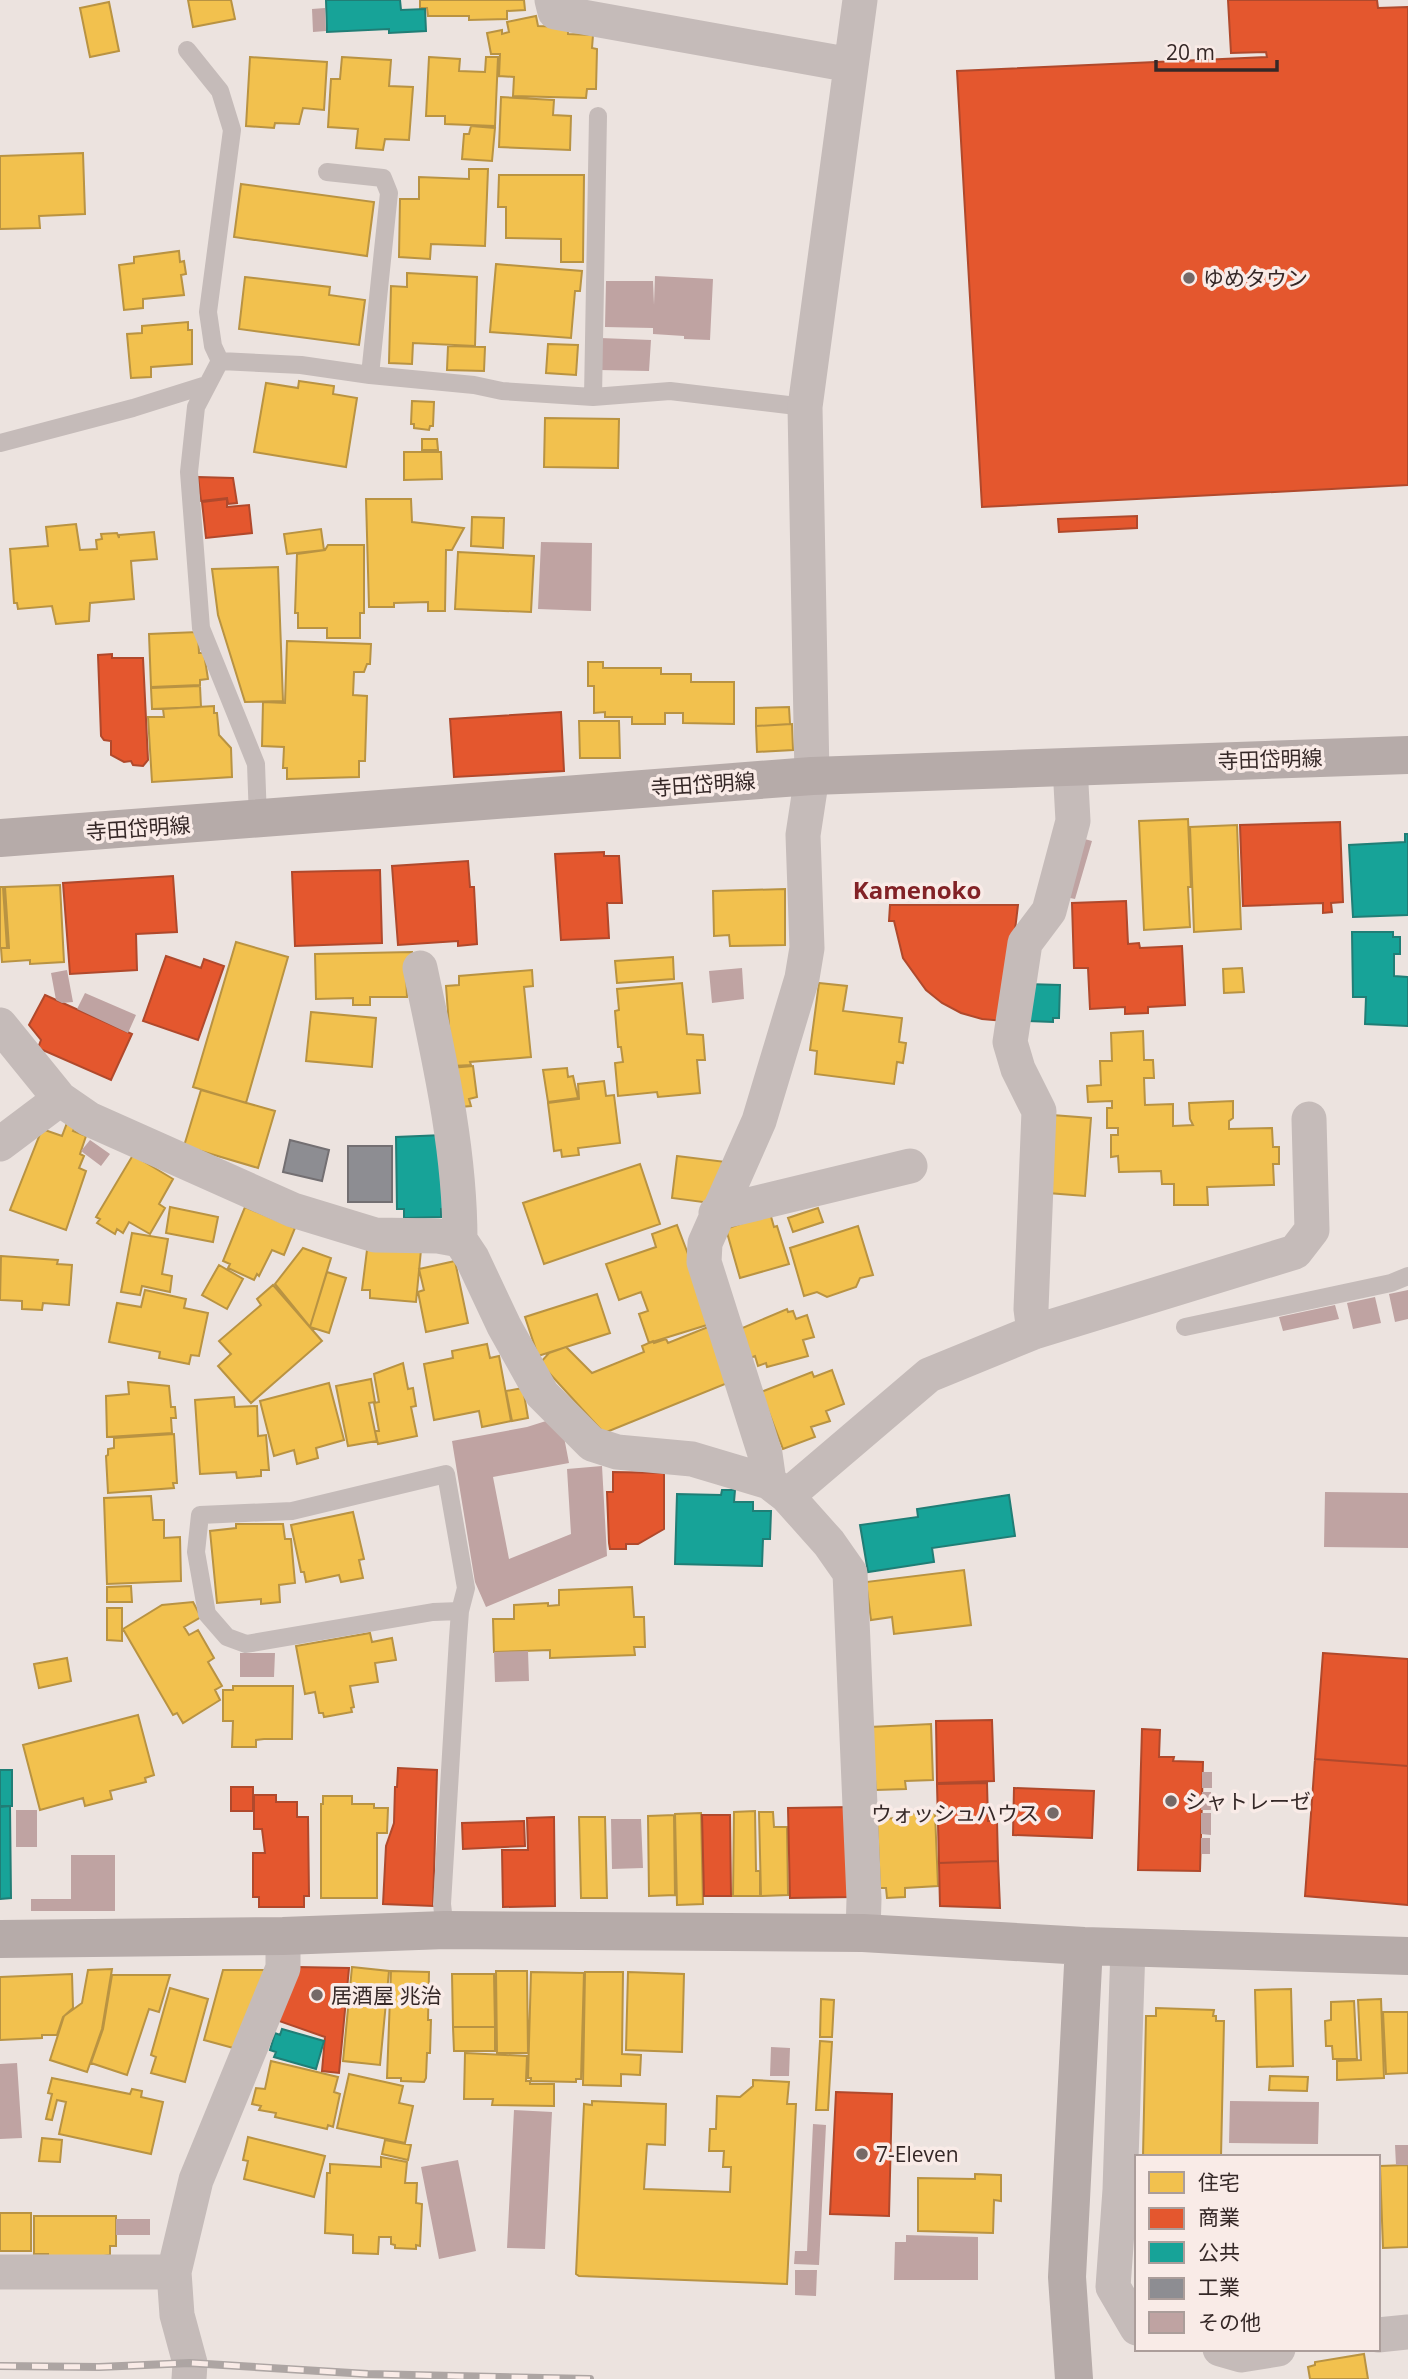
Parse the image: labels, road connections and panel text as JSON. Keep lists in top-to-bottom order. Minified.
{"streets":{"street":["寺田岱明線"]},"districts":["Kamenoko"],"places":["ゆめタウン","シャトレーゼ","ウォッシュハウス","居酒屋 兆治","7-Eleven"],"legend":["住宅","商業","公共","工業","その他"],"scale_bar":"20 m"}
